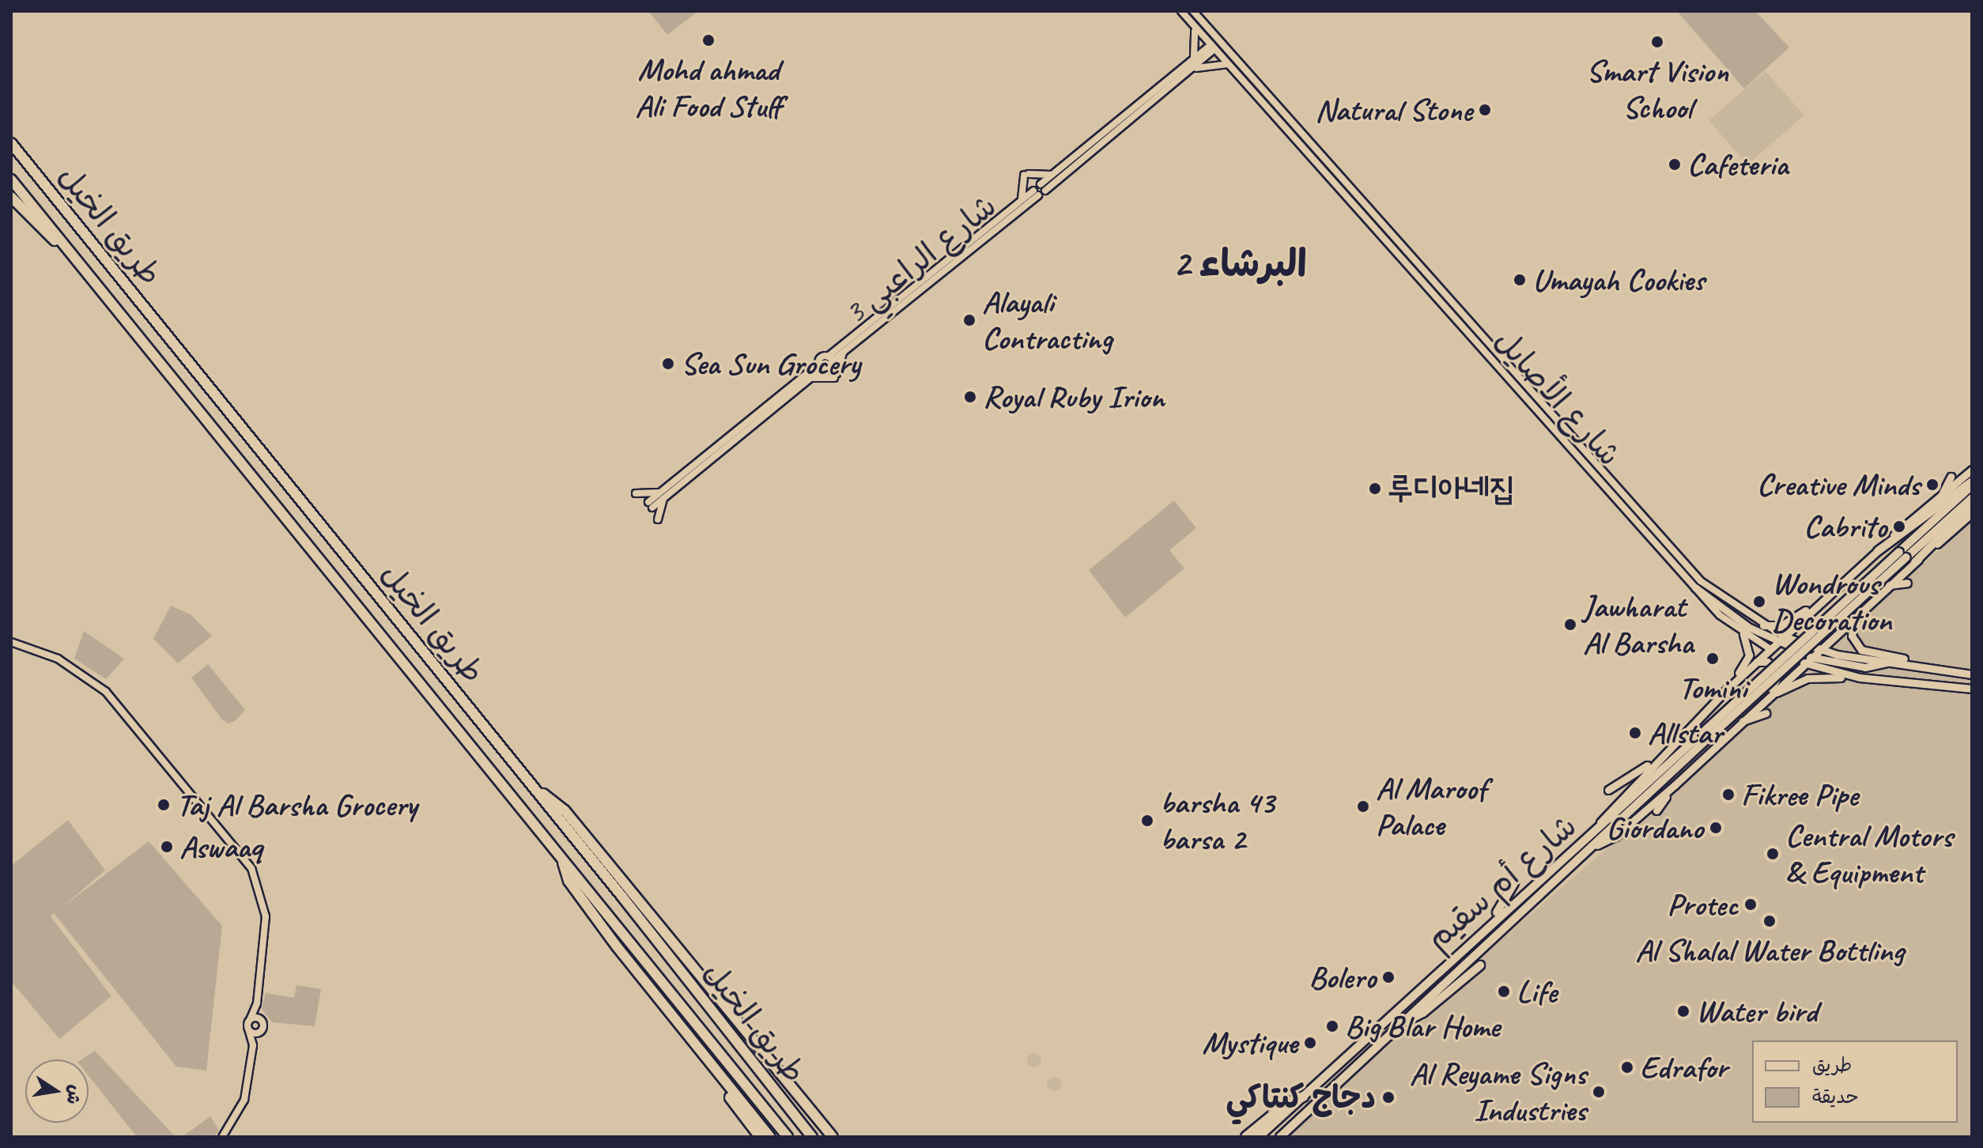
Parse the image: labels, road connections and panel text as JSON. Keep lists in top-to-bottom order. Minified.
{"streets":{"highway":["طريق الخيل"],"main road":["شارع الأصايل","شارع أم سقيم"],"street":["شارع الراعبي 3"]},"districts":["البرشاء 2"],"places":["Mohd ahmad Ali Food Stuff","Smart Vision School","Natural Stone","Cafeteria","Umayah Cookies","Alayali Contracting","Sea Sun Grocery","Royal Ruby Irion","Creative Minds","루디아네집","Cabrito","Wondrous Decoration","Jawharat Al Barsha","Tomini","Allstar","Fikree Pipe","Taj Al Barsha Grocery","Al Maroof Palace","barsha 43 barsa 2","Giordano","Aswaaq","Central Motors & Equipment","Protec","Al Shalal Water Bottling","Bolero","Life","Water bird","Big Blar Home","Mystique","Edrafor","Al Reyame Signs Industries","دجاج كنتاكي"],"legend":["طريق","حديقة"],"north":"right"}
